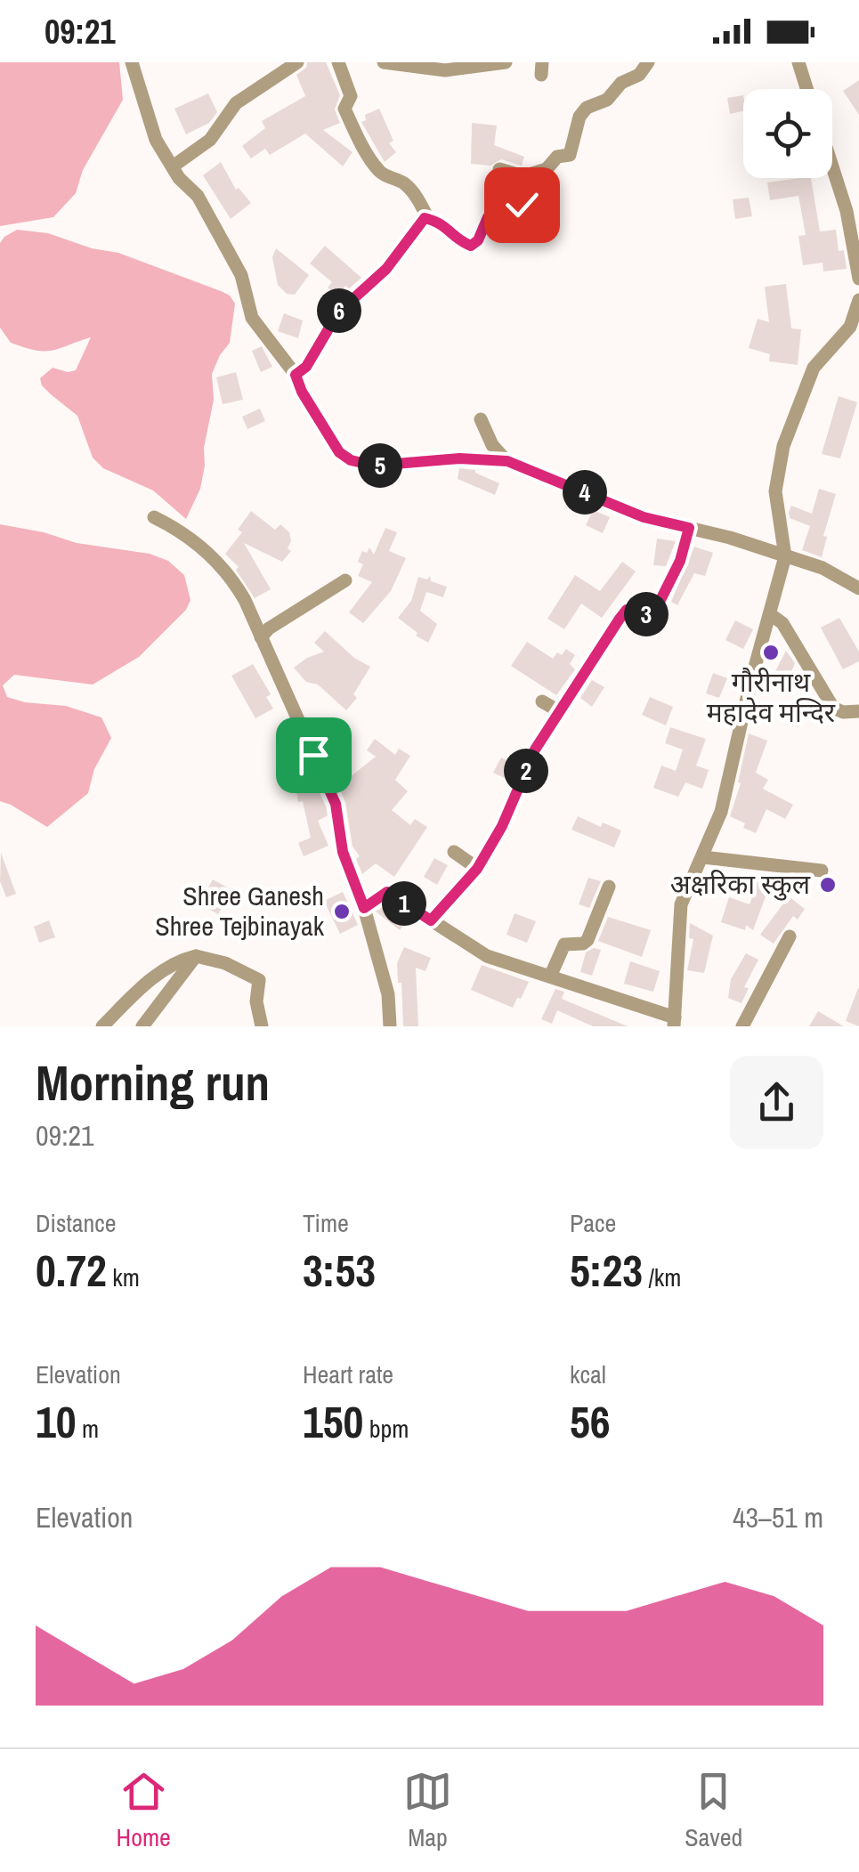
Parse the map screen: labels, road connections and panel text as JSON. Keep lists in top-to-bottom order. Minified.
{"places":["गौरीनाथ महादेव मन्दिर","अक्षरिका स्कुल","Shree Ganesh Shree Tejbinayak"],"page":{"status":"09:21","pins":["6","5","4","3","2","1"],"heading":["Morning run","09:21"],"stats":[["Distance","0.72 km"],["Time","3:53"],["Pace","5:23 /km"],["Elevation","10 m"],["Heart rate","150 bpm"],["kcal","56"]],"chart":["Elevation","43–51 m"],"tabs":["Home","Map","Saved"]}}
